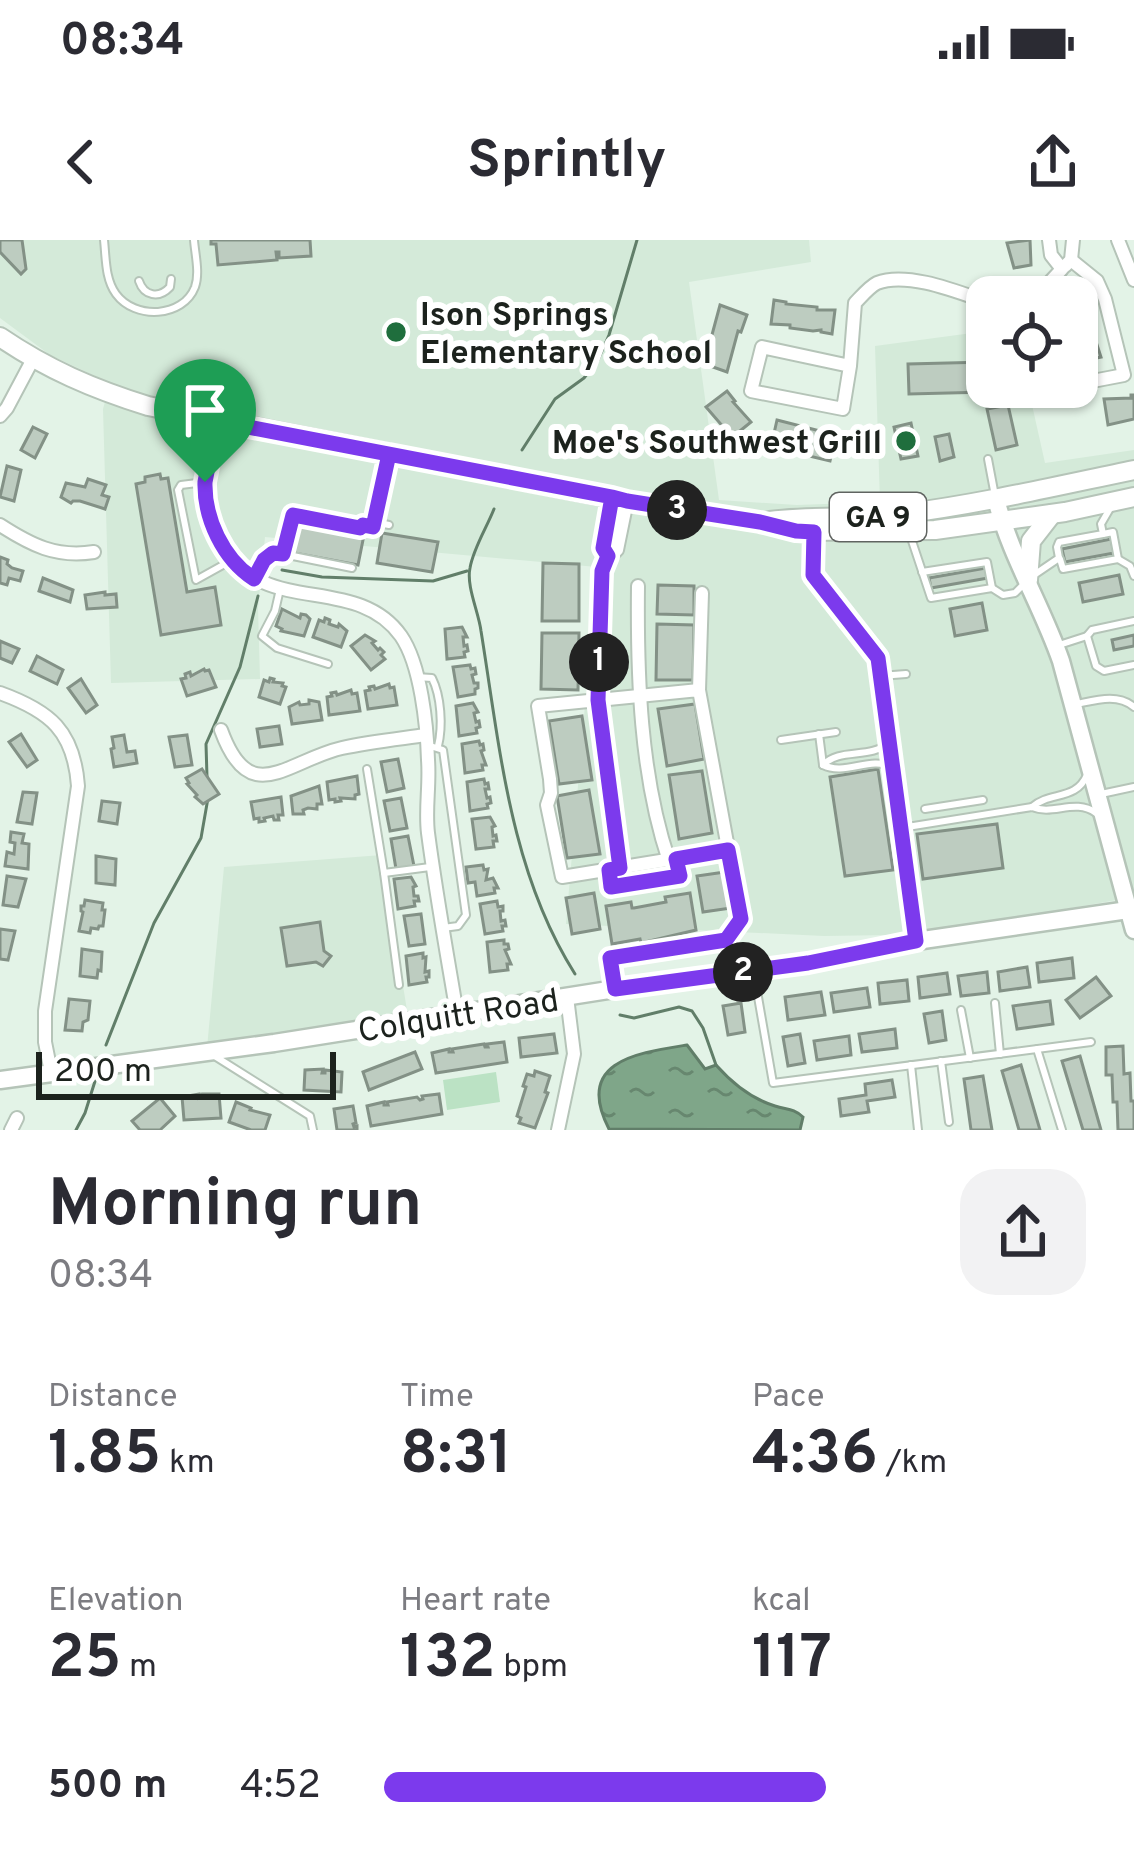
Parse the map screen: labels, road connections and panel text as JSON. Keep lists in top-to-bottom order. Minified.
{"streets":{"main road":["GA 9"],"street":["Colquitt Road"]},"places":["Ison Springs Elementary School","Moe's Southwest Grill"],"scale_bar":"200 m","page":{"status":"08:34","header":"Sprintly","pins":["3","1","2"],"scale":"200 m","heading":["Morning run","08:34"],"stats":[["Distance","1.85 km"],["Time","8:31"],["Pace","4:36 /km"],["Elevation","25 m"],["Heart rate","132 bpm"],["kcal","117"]],"list":[{"name":"500 m","note":"4:52"}]}}
